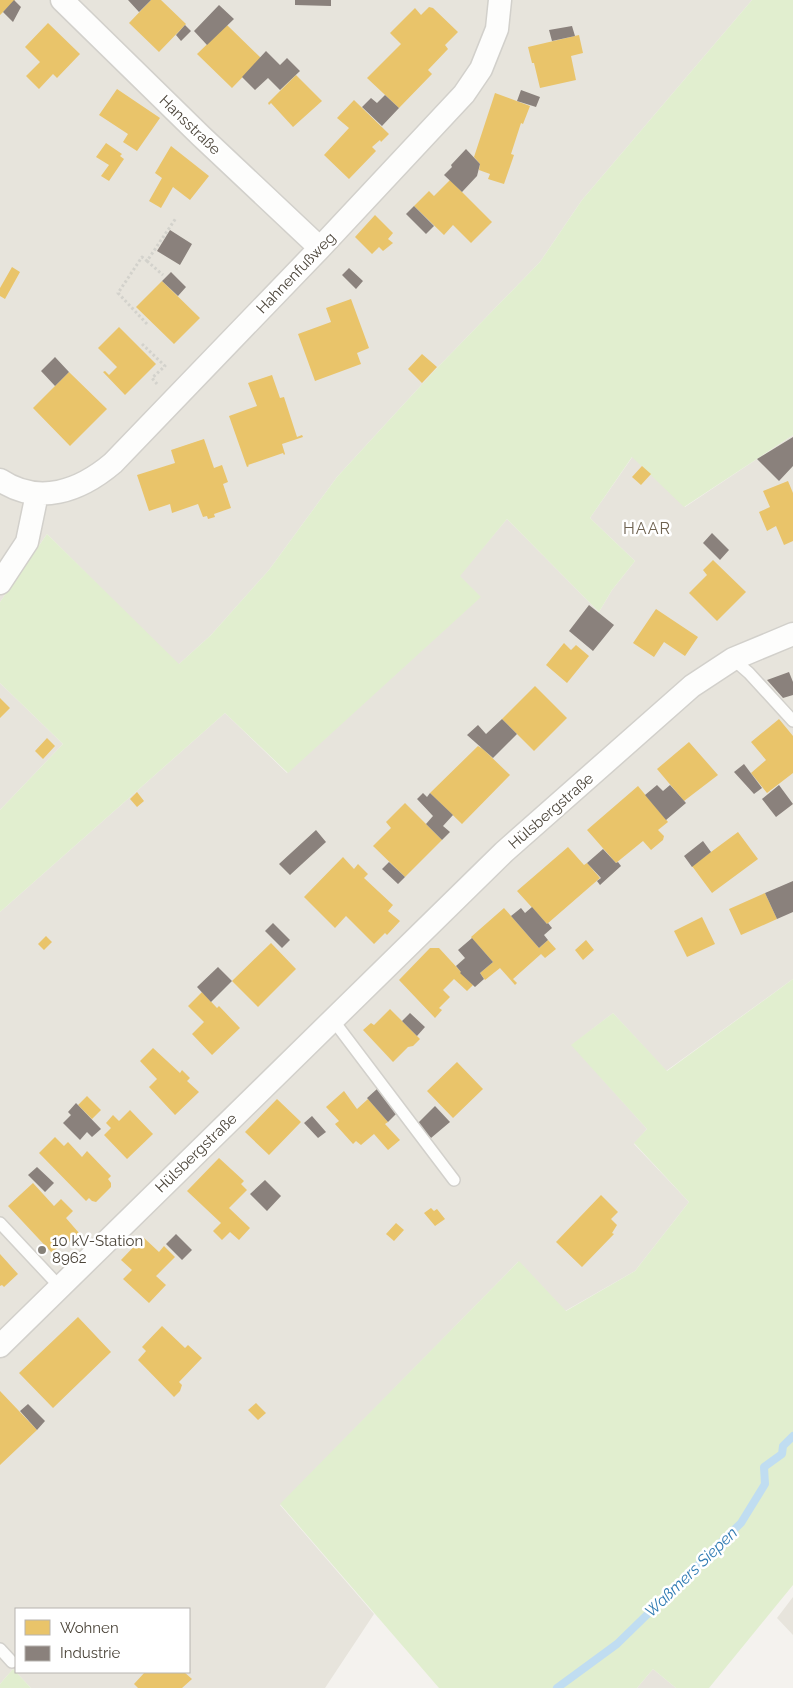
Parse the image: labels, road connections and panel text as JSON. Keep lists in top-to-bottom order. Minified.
{"streets":{"street":["Hansstraße","Hahnenfußweg","Hülsbergstraße"]},"crossings":[["Hansstraße","Hahnenfußweg"]],"districts":["HAAR"],"water":["Waßmers Siepen"],"places":["10 kV-Station 8962"],"legend":["Wohnen","Industrie"]}
